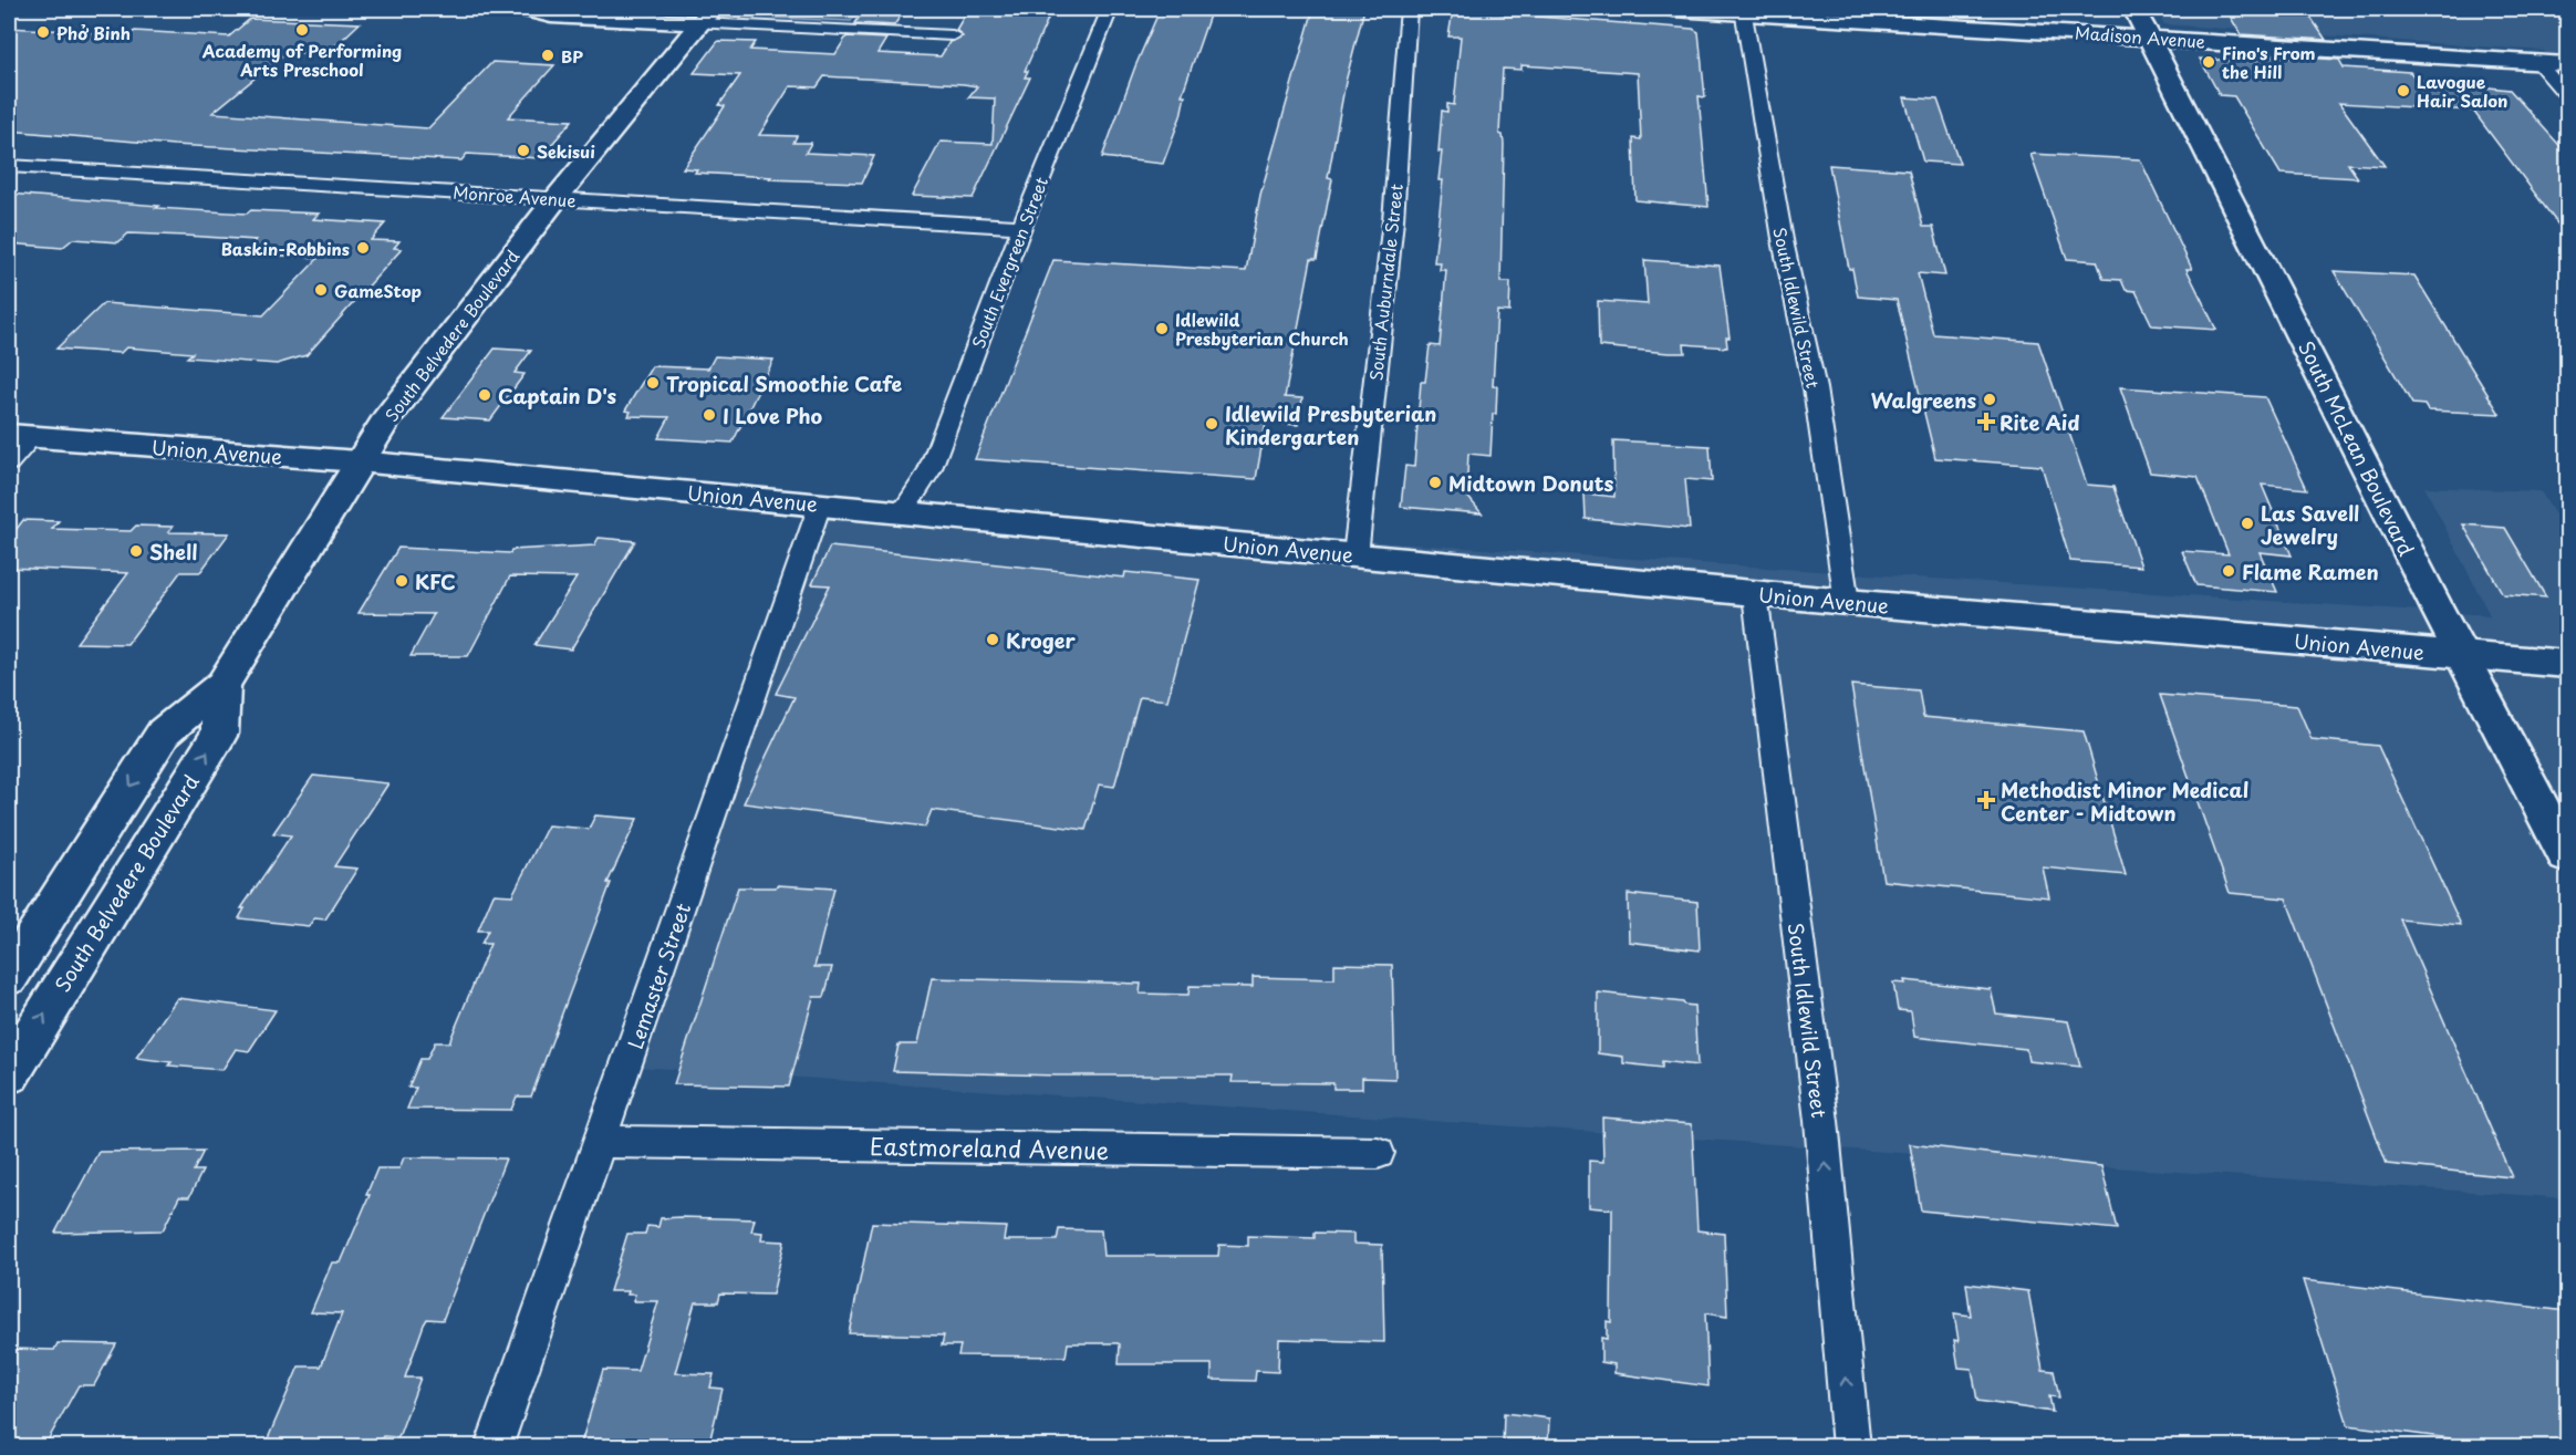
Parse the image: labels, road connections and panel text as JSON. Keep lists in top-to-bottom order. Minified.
{"streets":{"main road":["Madison Avenue","South Belvedere Boulevard","South McLean Boulevard","Union Avenue"],"street":["Monroe Avenue","South Evergreen Street","South Auburndale Street","South Idlewild Street","Lemaster Street","Eastmoreland Avenue"]},"crossings":[["Madison Avenue","South Idlewild Street"],["Madison Avenue","South McLean Boulevard"],["Monroe Avenue","South Evergreen Street"],["Monroe Avenue","South Belvedere Boulevard"],["South Evergreen Street","Union Avenue"],["South Auburndale Street","Union Avenue"],["South Idlewild Street","Union Avenue"],["South Belvedere Boulevard","Union Avenue"],["South McLean Boulevard","Union Avenue"],["Union Avenue","Lemaster Street"],["Lemaster Street","Eastmoreland Avenue"]],"one_way":["South Idlewild Street"],"places":{"other":["Academy of Performing Arts Preschool","Phở Binh","BP","Fino's From the Hill","Lavogue Hair Salon","Sekisui","Baskin-Robbins","GameStop","Idlewild Presbyterian Church","Tropical Smoothie Cafe","Captain D's","Walgreens","I Love Pho","Idlewild Presbyterian Kindergarten","Midtown Donuts","Las Savell Jewelry","Shell","Flame Ramen","KFC","Kroger"],"health":["Rite Aid","Methodist Minor Medical Center - Midtown"]}}
